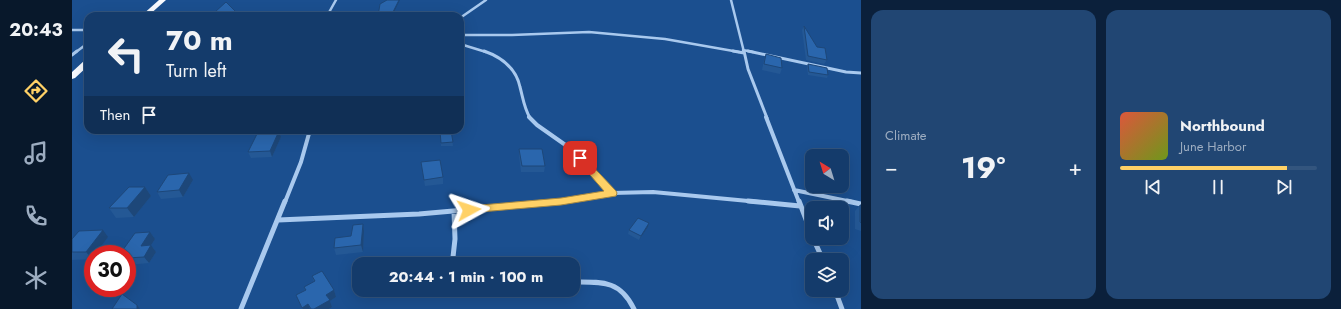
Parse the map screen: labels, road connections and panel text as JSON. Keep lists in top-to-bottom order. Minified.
{"north":"top left","page":{"tabs":"20:43","tile":"Climate","turn":["70 m","Turn left"],"then":"Then","song":["Northbound","June Harbor"],"heat":["−","19°","+"],"limit":"30","trip":"20:44 · 1 min · 100 m"}}
